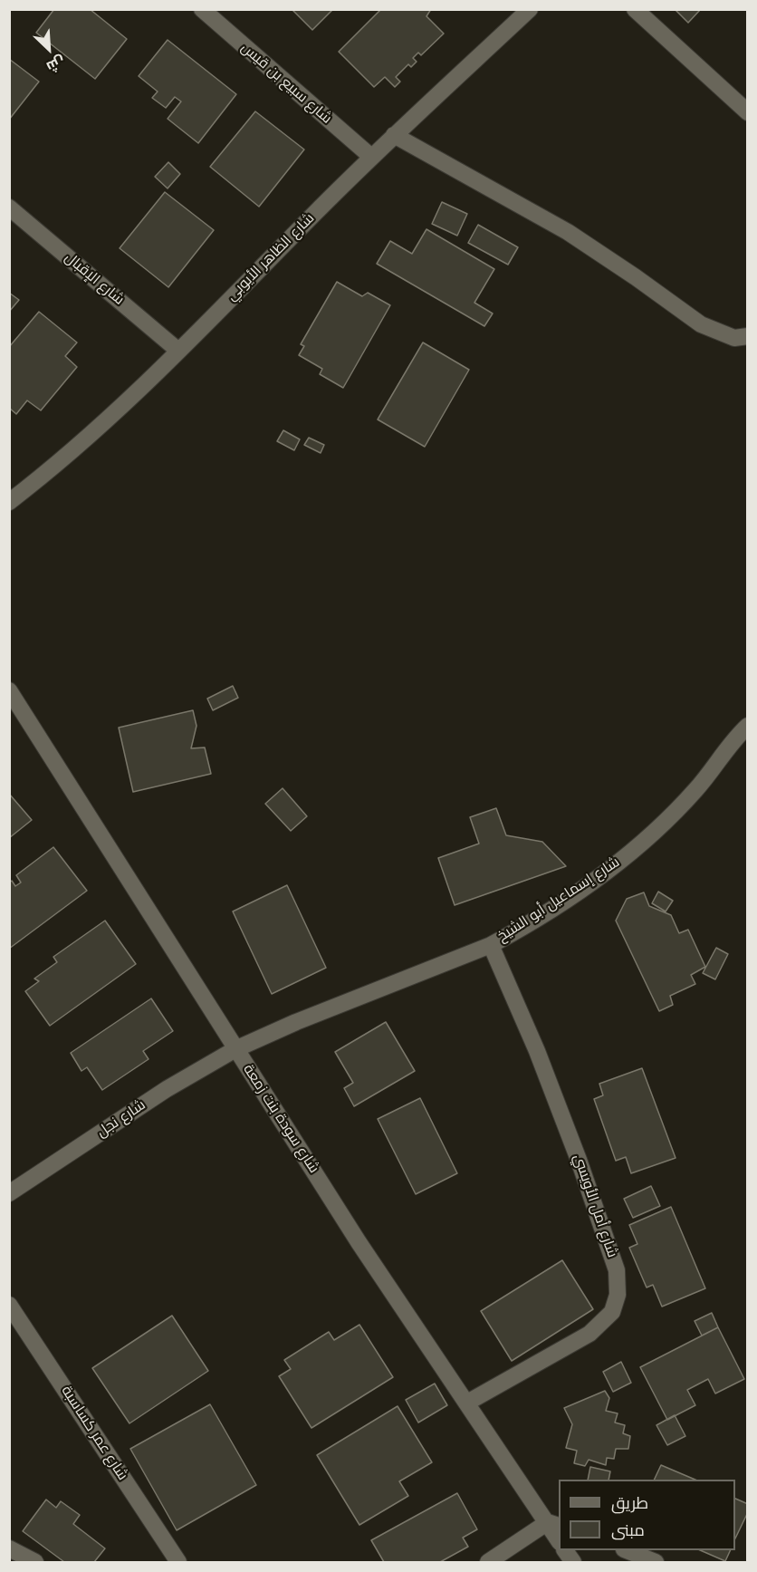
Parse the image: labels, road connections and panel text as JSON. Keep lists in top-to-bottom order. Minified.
{"streets":{"street":["شارع سبيع بن قيس","شارع الظاهر الأيوبي","شارع الإقبال","شارع إسماعيل أبو الشيخ","شارع نجل","شارع سودة بنت زمعة","شارع أمل الأويسي","شارع عمر كساسبة"]},"crossings":[["شارع سبيع بن قيس","شارع الظاهر الأيوبي"],["شارع الظاهر الأيوبي","شارع الإقبال"],["شارع إسماعيل أبو الشيخ","شارع نجل"],["شارع إسماعيل أبو الشيخ","شارع سودة بنت زمعة"],["شارع إسماعيل أبو الشيخ","شارع أمل الأويسي"],["شارع نجل","شارع سودة بنت زمعة"],["شارع سودة بنت زمعة","شارع أمل الأويسي"]],"legend":["طريق","مبنى"],"north":"bottom right"}
